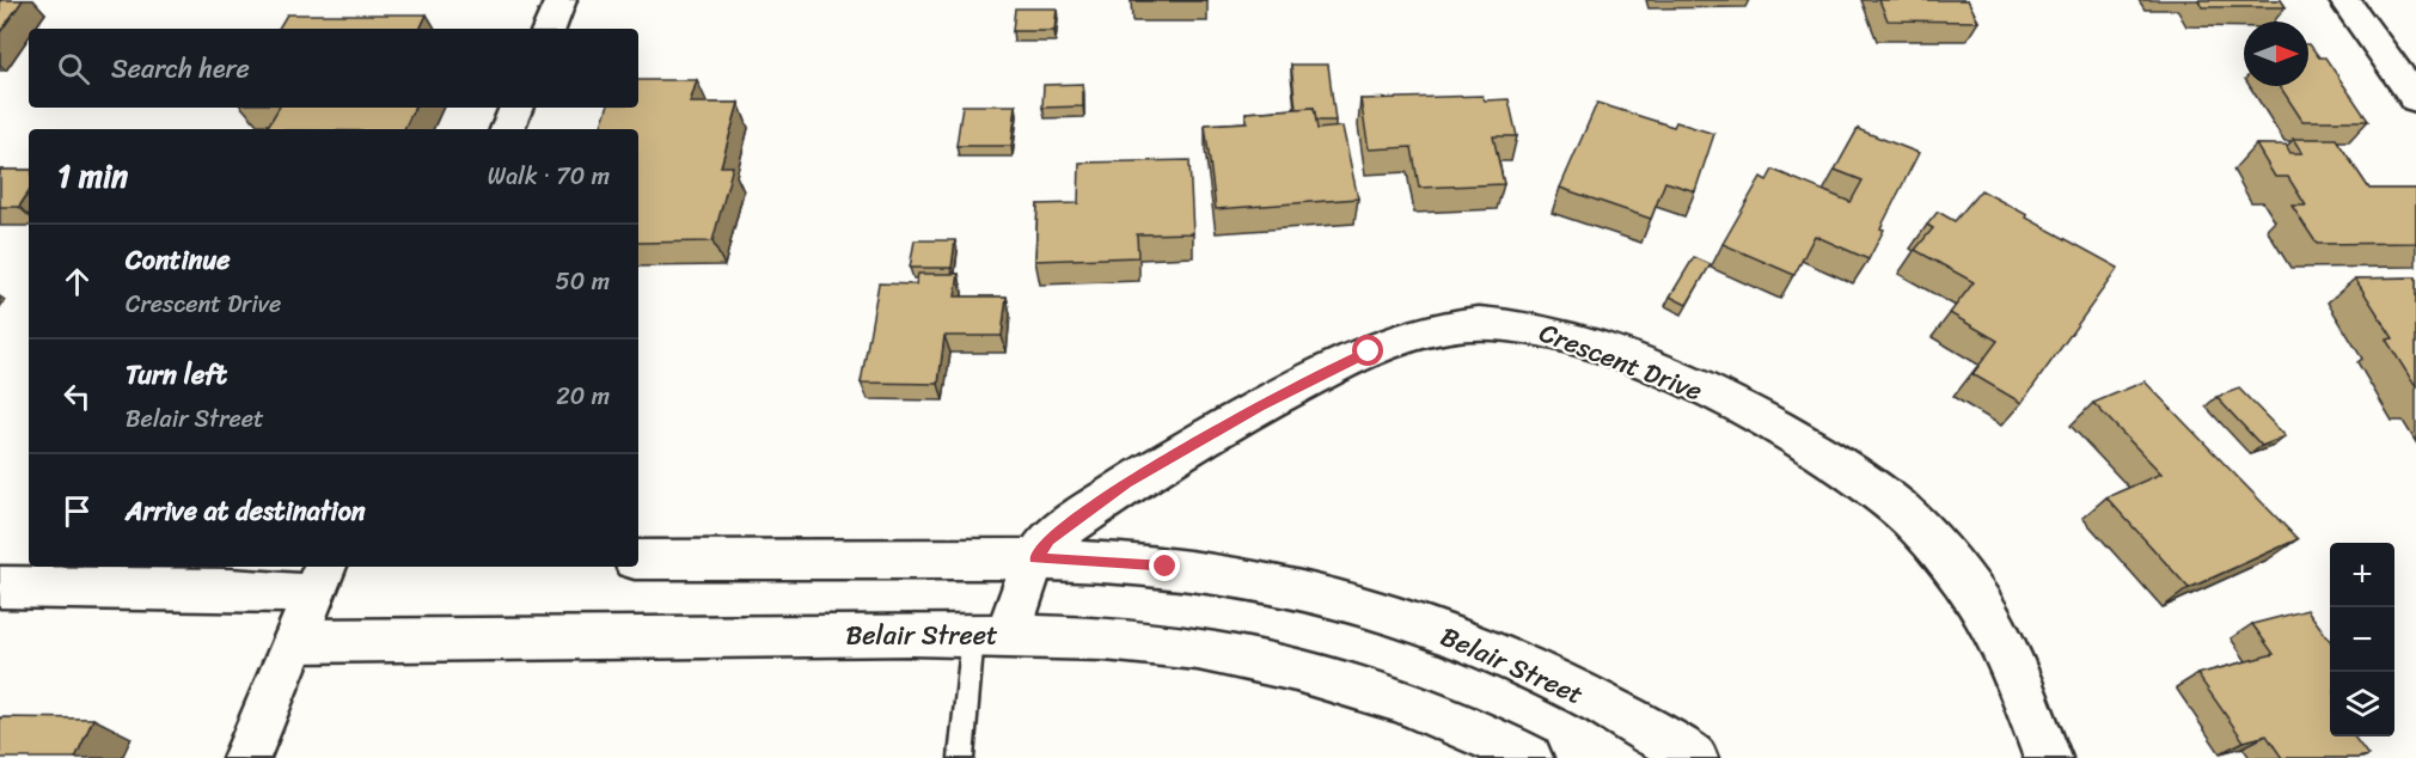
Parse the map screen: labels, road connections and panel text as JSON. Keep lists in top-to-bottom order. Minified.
{"streets":{"street":["Crescent Drive","Belair Street"]},"crossings":[["Crescent Drive","Belair Street"]],"north":"right","page":{"search":"Search here","heading":["1 min","Walk · 70 m"],"list":[["Continue","Crescent Drive","50 m"],["Turn left","Belair Street","20 m"],"Arrive at destination"],"map_buttons":["+","−"]}}
